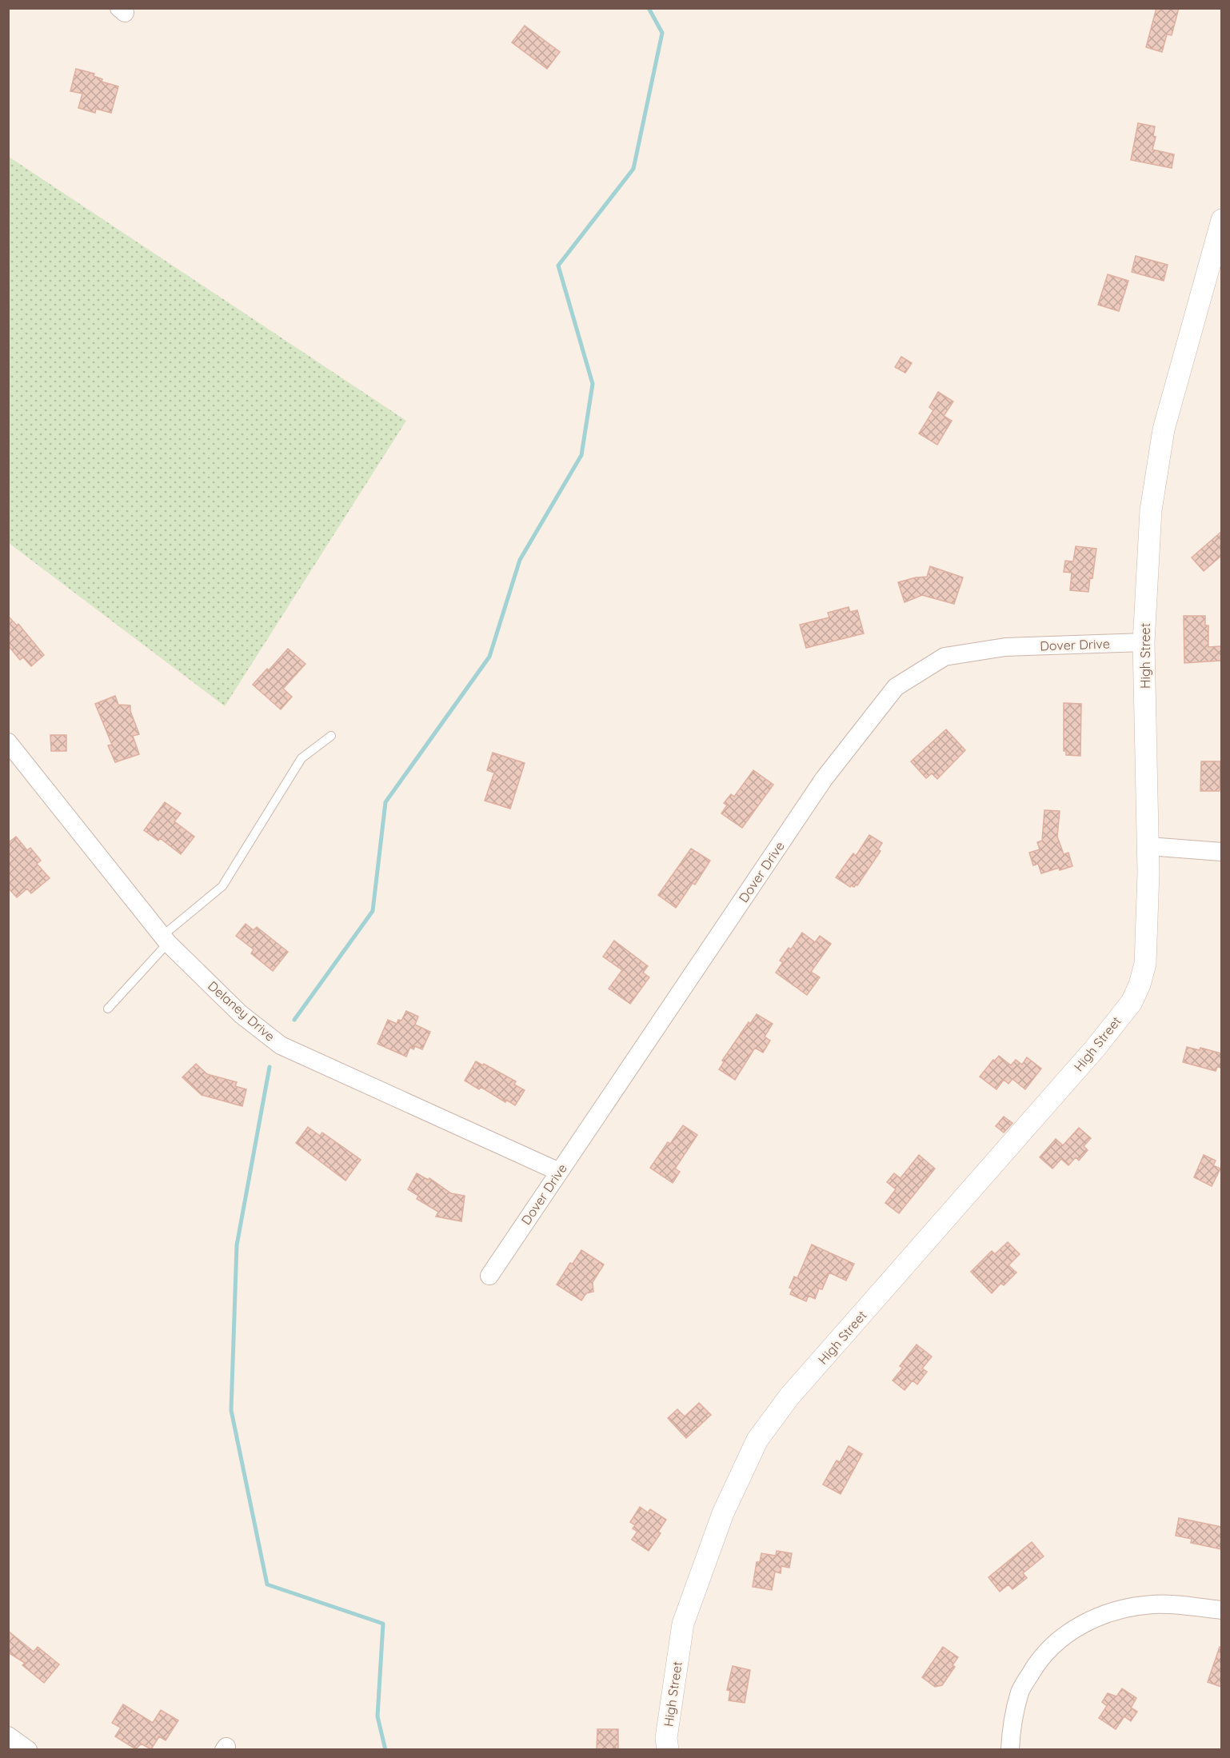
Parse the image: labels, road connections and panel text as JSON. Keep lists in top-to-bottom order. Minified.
{"streets":{"street":["Dover Drive","High Street","Delaney Drive"]},"crossings":[["Dover Drive","High Street"],["Dover Drive","Delaney Drive"]]}
